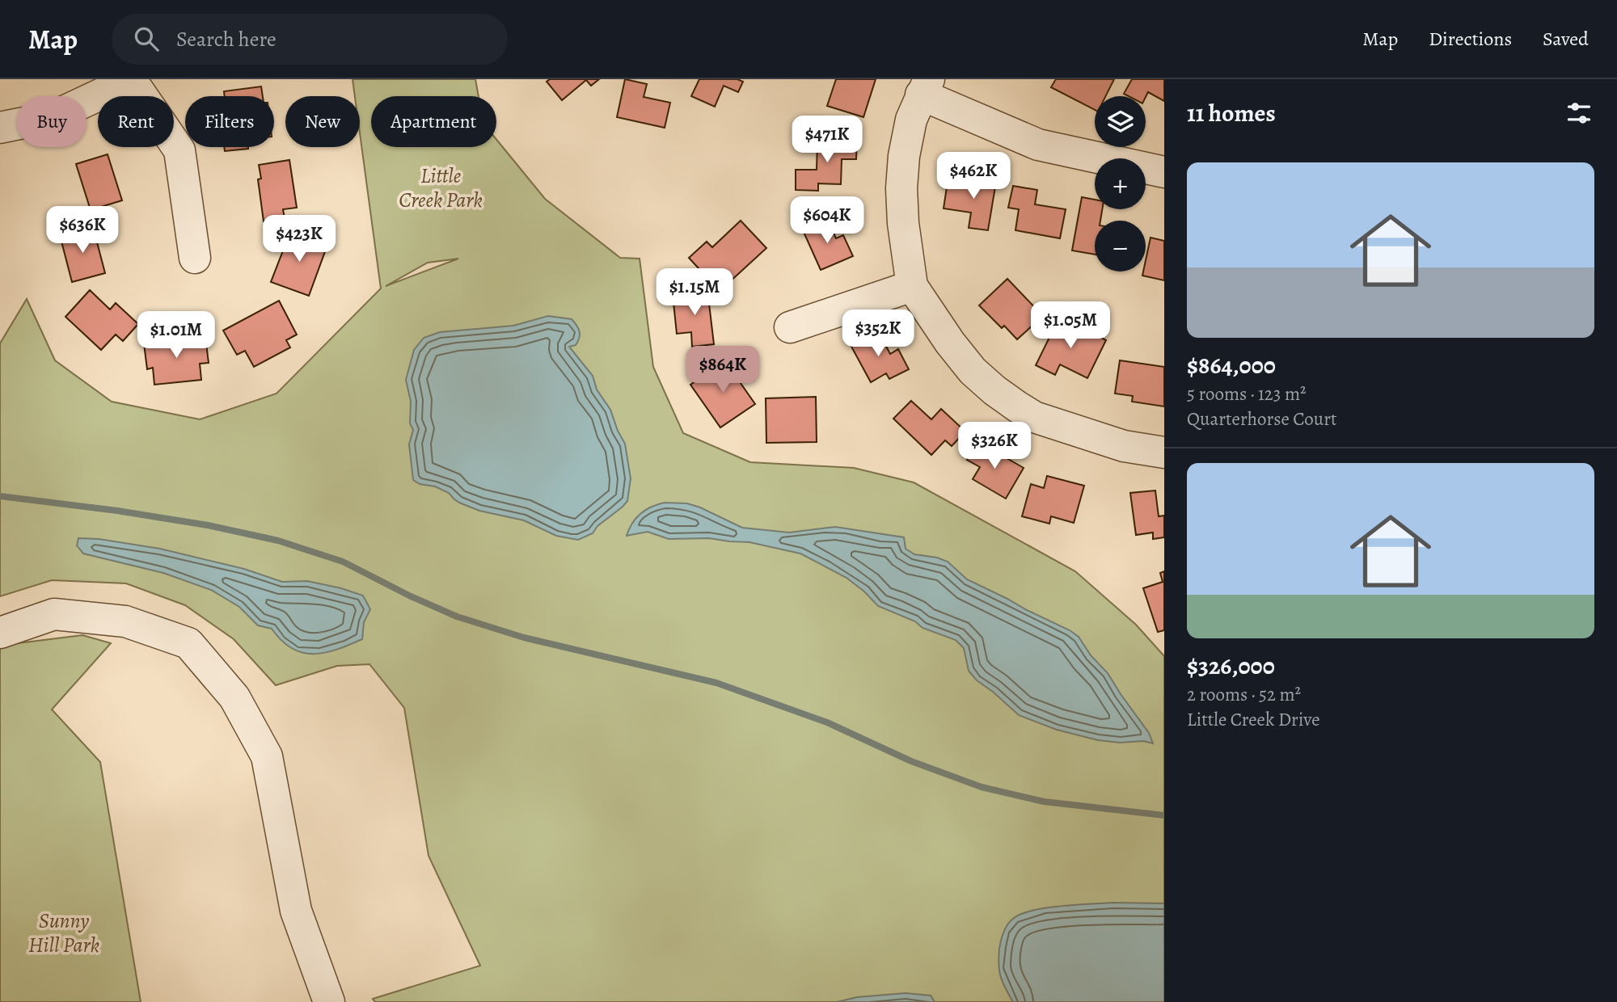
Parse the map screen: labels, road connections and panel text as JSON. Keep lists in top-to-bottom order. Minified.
{"parks":["Little Creek Park","Sunny Hill Park"],"page":{"header":"Map","search":"Search here","nav":["Map","Directions","Saved"],"heading":"11 homes","map_buttons":["+","−"],"chip":["Buy","Rent","Filters","New","Apartment"],"price":["$471K","$462K","$604K","$636K","$423K","$1.15M","$1.05M","$352K","$1.01M","$864K","$326K"],"list":[{"name":"$864,000","note":"5 rooms · 123 m² · Quarterhorse Court"},{"name":"$326,000","note":"2 rooms · 52 m² · Little Creek Drive"}]}}
